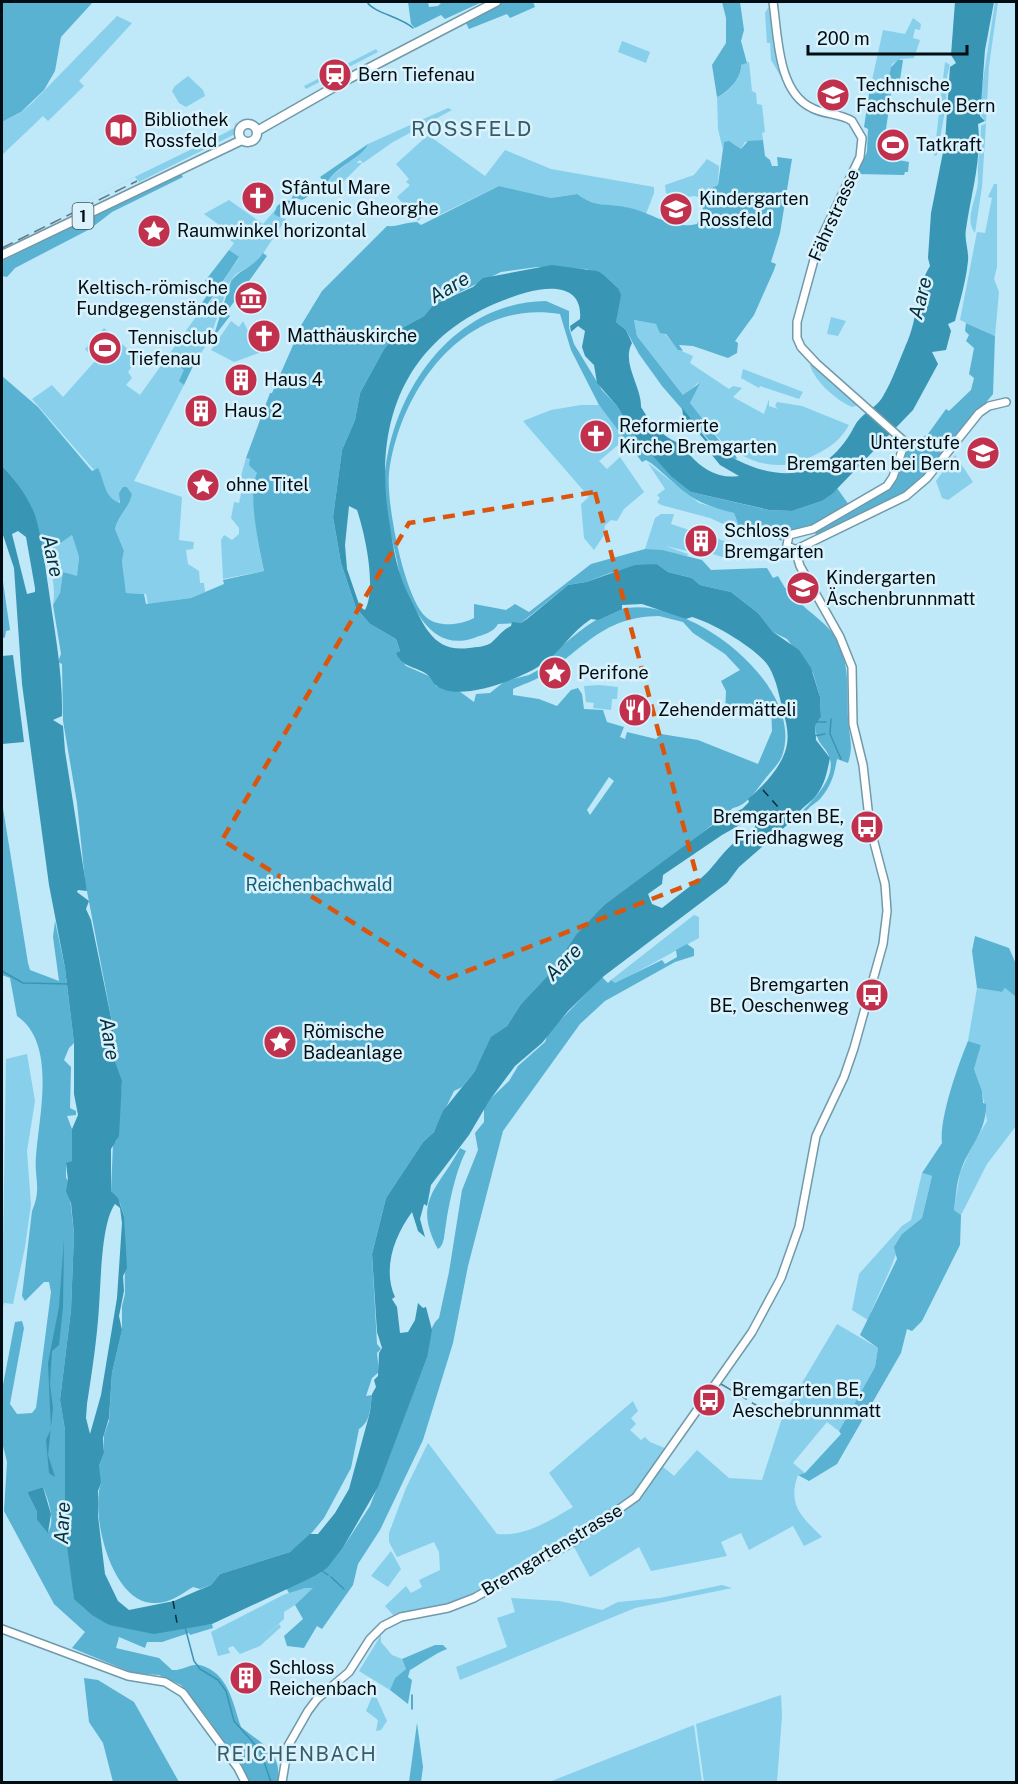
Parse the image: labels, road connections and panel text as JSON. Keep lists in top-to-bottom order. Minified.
{"streets":{"main road":["1"],"street":["Fährstrasse","Bremgartenstrasse"]},"crossings":[["Fährstrasse","Bremgartenstrasse"]],"districts":["ROSSFELD","REICHENBACH"],"water":["Aare"],"parks":["Reichenbachwald"],"places":{"station":["Bern Tiefenau"],"school or university":["Technische Fachschule Bern","Kindergarten Rossfeld","Unterstufe Bremgarten bei Bern","Kindergarten Äschenbrunnmatt"],"library":["Bibliothek Rossfeld"],"sports":["Tatkraft","Tennisclub Tiefenau"],"church":["Sfântul Mare Mucenic Gheorghe","Matthäuskirche","Reformierte Kirche Bremgarten"],"place":["Raumwinkel horizontal","ohne Titel","Perifone","Römische Badeanlage"],"museum":["Keltisch-römische Fundgegenstände"],"building":["Haus 4","Haus 2","Schloss Bremgarten","Schloss Reichenbach"],"restaurant":["Zehendermätteli"],"bus stop":["Bremgarten BE, Friedhagweg","Bremgarten BE, Oeschenweg","Bremgarten BE, Aeschebrunnmatt"]},"scale_bar":"200 m"}
